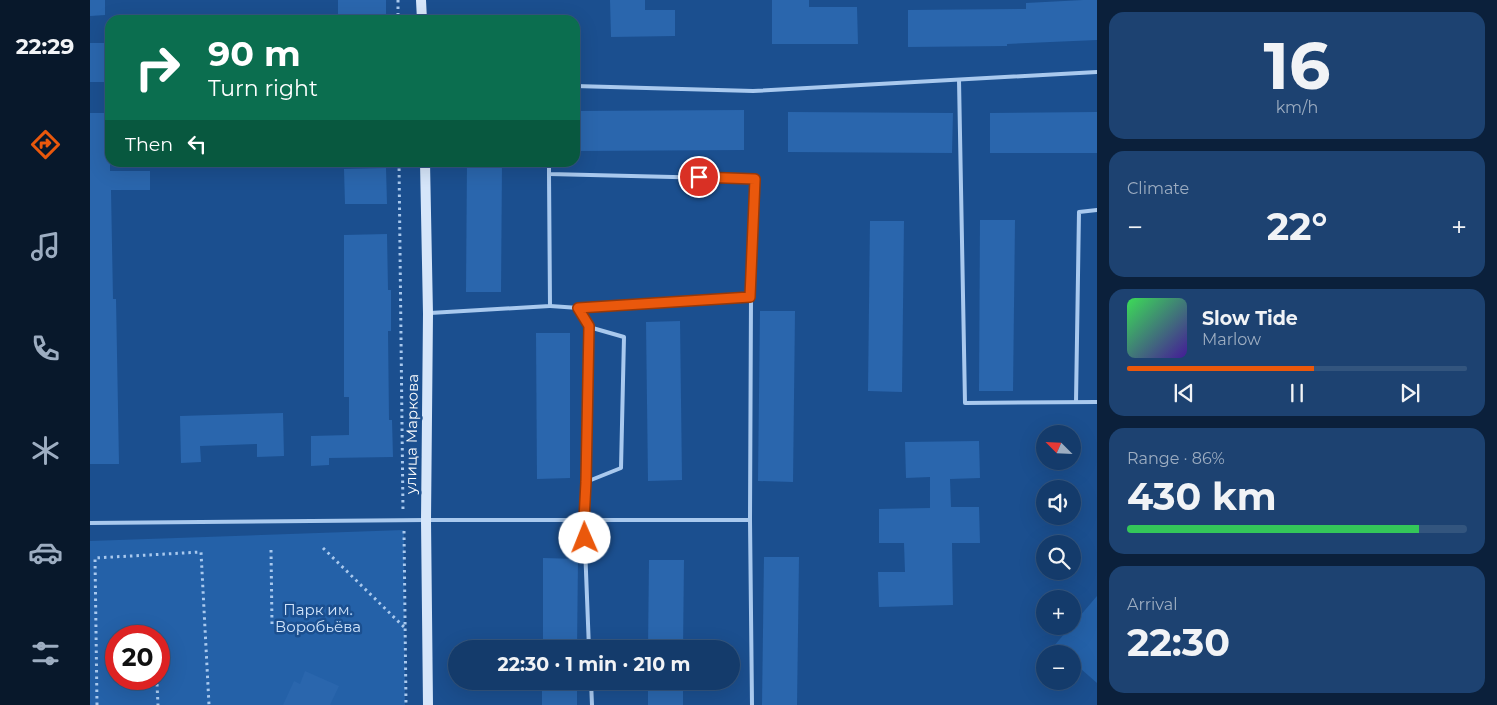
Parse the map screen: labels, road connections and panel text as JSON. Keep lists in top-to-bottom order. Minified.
{"streets":{"main road":["улица Маркова"]},"parks":["Парк им. Воробьёва"],"north":"top left","page":{"tabs":"22:29","tile":[["16","km/h"],"Climate",["Range · 86%","430 km"],["Arrival","22:30"]],"turn":["90 m","Turn right"],"then":"Then","heat":["−","22°","+"],"song":["Slow Tide","Marlow"],"map_buttons":["+","−"],"limit":"20","trip":"22:30 · 1 min · 210 m"}}
